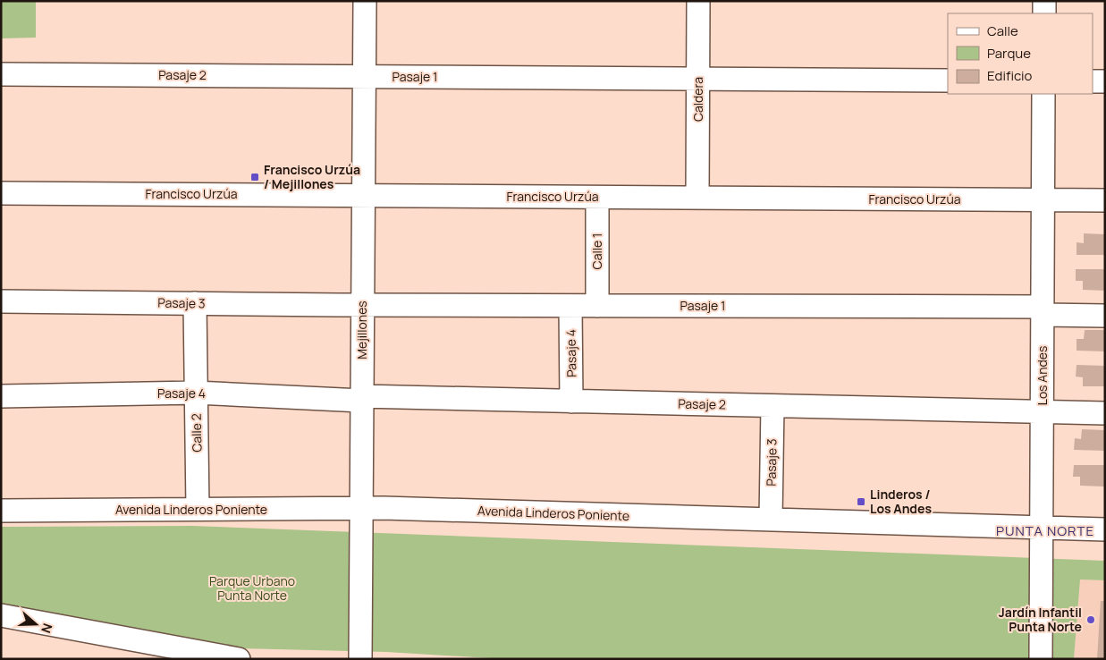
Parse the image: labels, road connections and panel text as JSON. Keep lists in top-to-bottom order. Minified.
{"streets":{"street":["Pasaje 2","Pasaje 1","Caldera","Francisco Urzúa","Calle 1","Pasaje 3","Mejillones","Pasaje 4","Los Andes","Calle 2","Avenida Linderos Poniente"]},"crossings":[["Pasaje 2","Pasaje 1"],["Pasaje 2","Pasaje 3"],["Pasaje 2","Mejillones"],["Pasaje 2","Pasaje 4"],["Pasaje 2","Los Andes"],["Pasaje 1","Caldera"],["Pasaje 1","Calle 1"],["Pasaje 1","Pasaje 3"],["Pasaje 1","Mejillones"],["Pasaje 1","Pasaje 4"],["Pasaje 1","Los Andes"],["Caldera","Francisco Urzúa"],["Francisco Urzúa","Calle 1"],["Francisco Urzúa","Mejillones"],["Francisco Urzúa","Los Andes"],["Pasaje 3","Mejillones"],["Pasaje 3","Calle 2"],["Pasaje 3","Avenida Linderos Poniente"],["Mejillones","Pasaje 4"],["Mejillones","Avenida Linderos Poniente"],["Pasaje 4","Calle 2"],["Los Andes","Avenida Linderos Poniente"],["Calle 2","Avenida Linderos Poniente"]],"districts":["PUNTA NORTE"],"parks":["Parque Urbano Punta Norte"],"places":{"transit":["Francisco Urzúa / Mejillones","Linderos / Los Andes"],"other":["Jardín Infantil Punta Norte"]},"legend":["Calle","Parque","Edificio"],"north":"right"}
